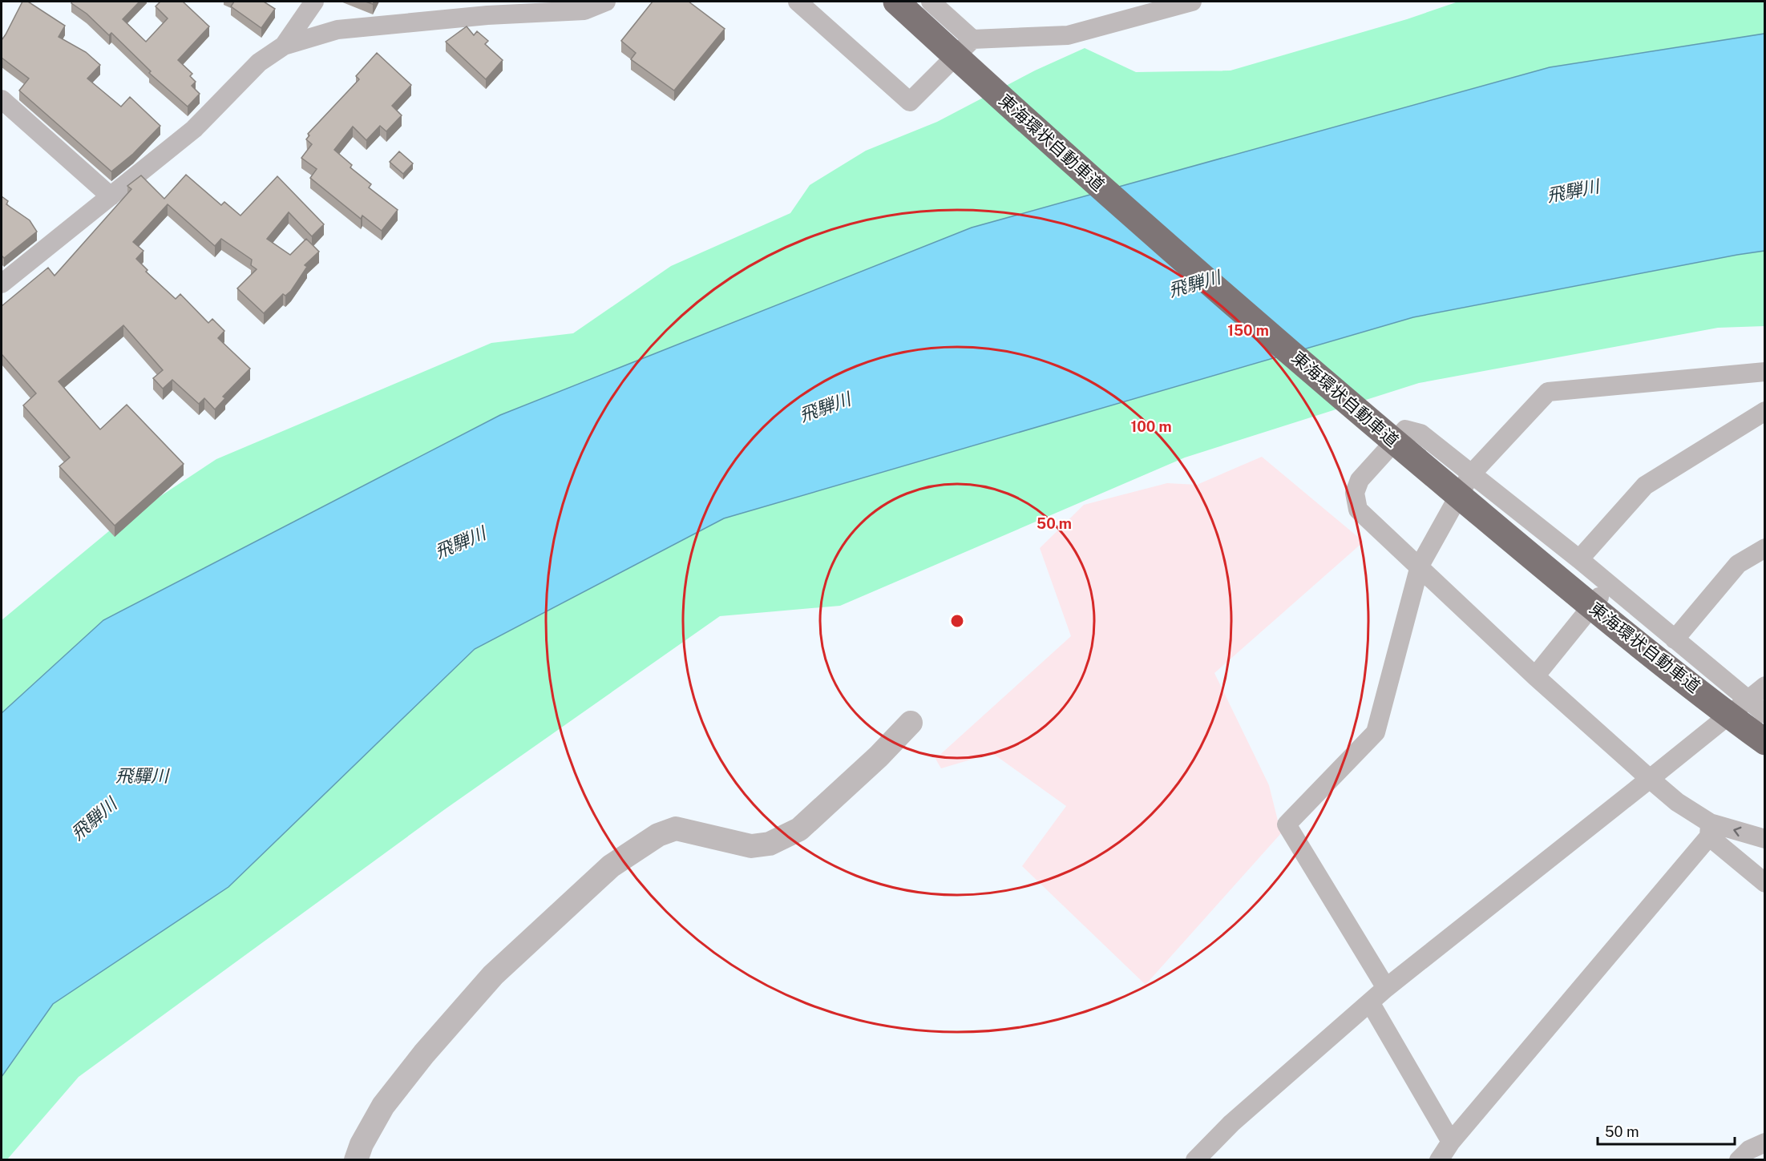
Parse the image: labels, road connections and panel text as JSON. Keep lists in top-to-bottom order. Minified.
{"streets":{"highway":["東海環状自動車道"]},"water":["飛騨川","飛驒川"],"scale_bar":"50 m","rings":["150 m","100 m","50 m"]}
